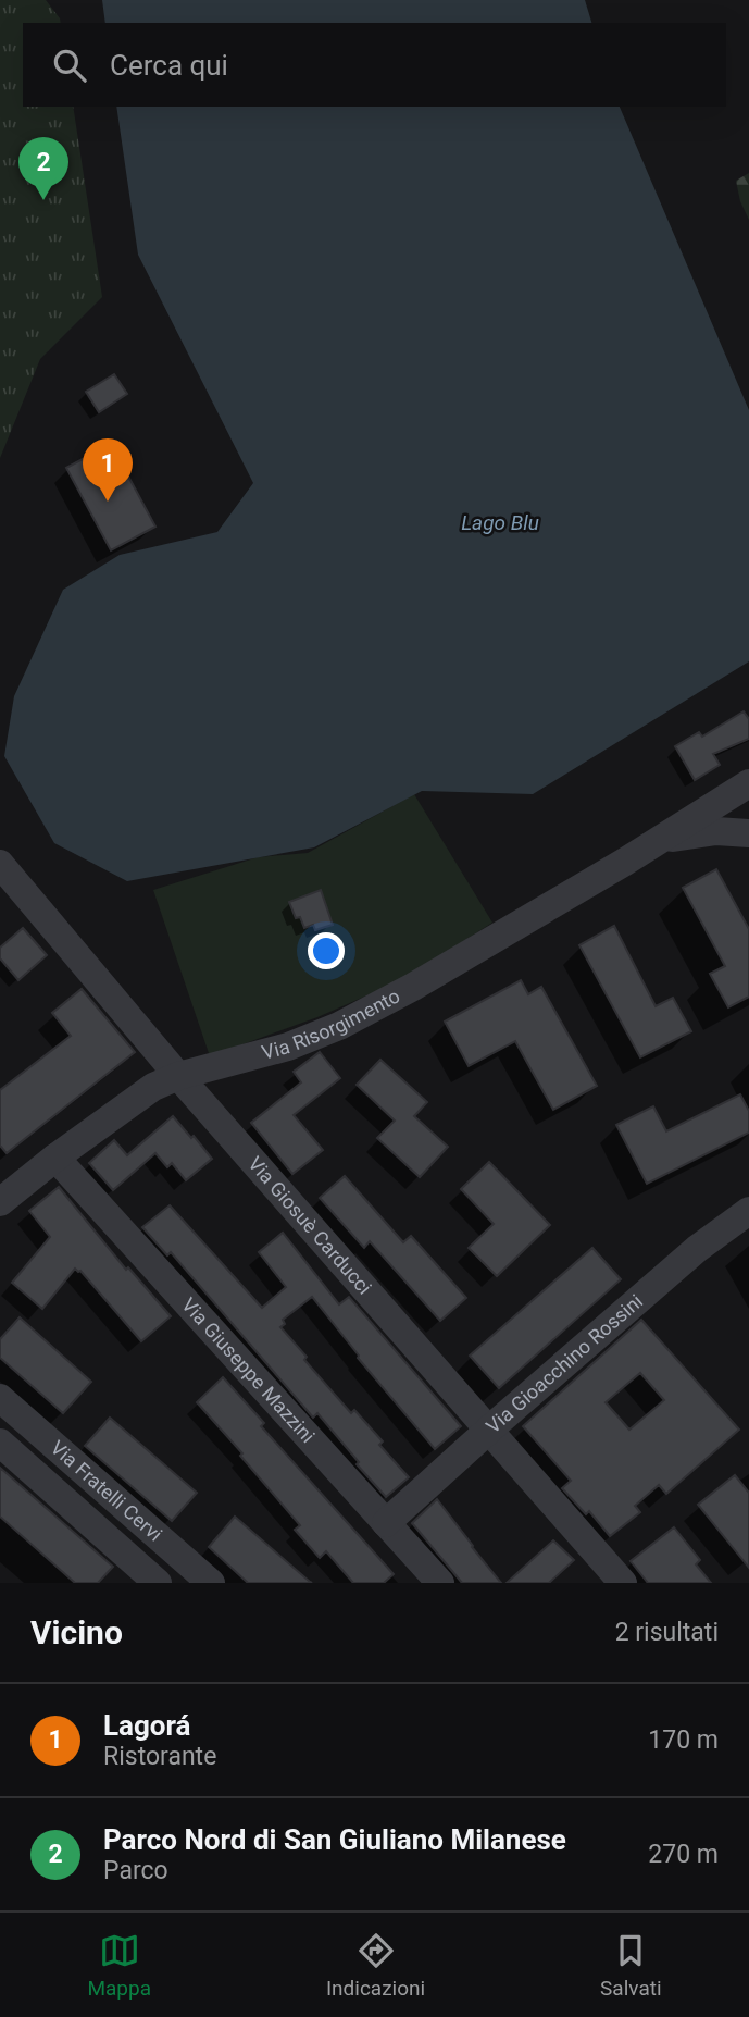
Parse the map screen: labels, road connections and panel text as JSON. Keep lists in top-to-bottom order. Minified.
{"streets":{"street":["Via Risorgimento","Via Giosuè Carducci","Via Gioacchino Rossini","Via Giuseppe Mazzini","Via Fratelli Cervi"]},"crossings":[["Via Risorgimento","Via Giosuè Carducci"],["Via Risorgimento","Via Giuseppe Mazzini"],["Via Giosuè Carducci","Via Gioacchino Rossini"],["Via Gioacchino Rossini","Via Giuseppe Mazzini"]],"water":["Lago Blu"],"page":{"search":"Cerca qui","pins":["2","1"],"heading":["Vicino","2 risultati"],"list":[{"mark":"1","name":"Lagorá","note":"Ristorante","value":"170 m"},{"mark":"2","name":"Parco Nord di San Giuliano Milanese","note":"Parco","value":"270 m"}],"nav":["Mappa","Indicazioni","Salvati"]}}
